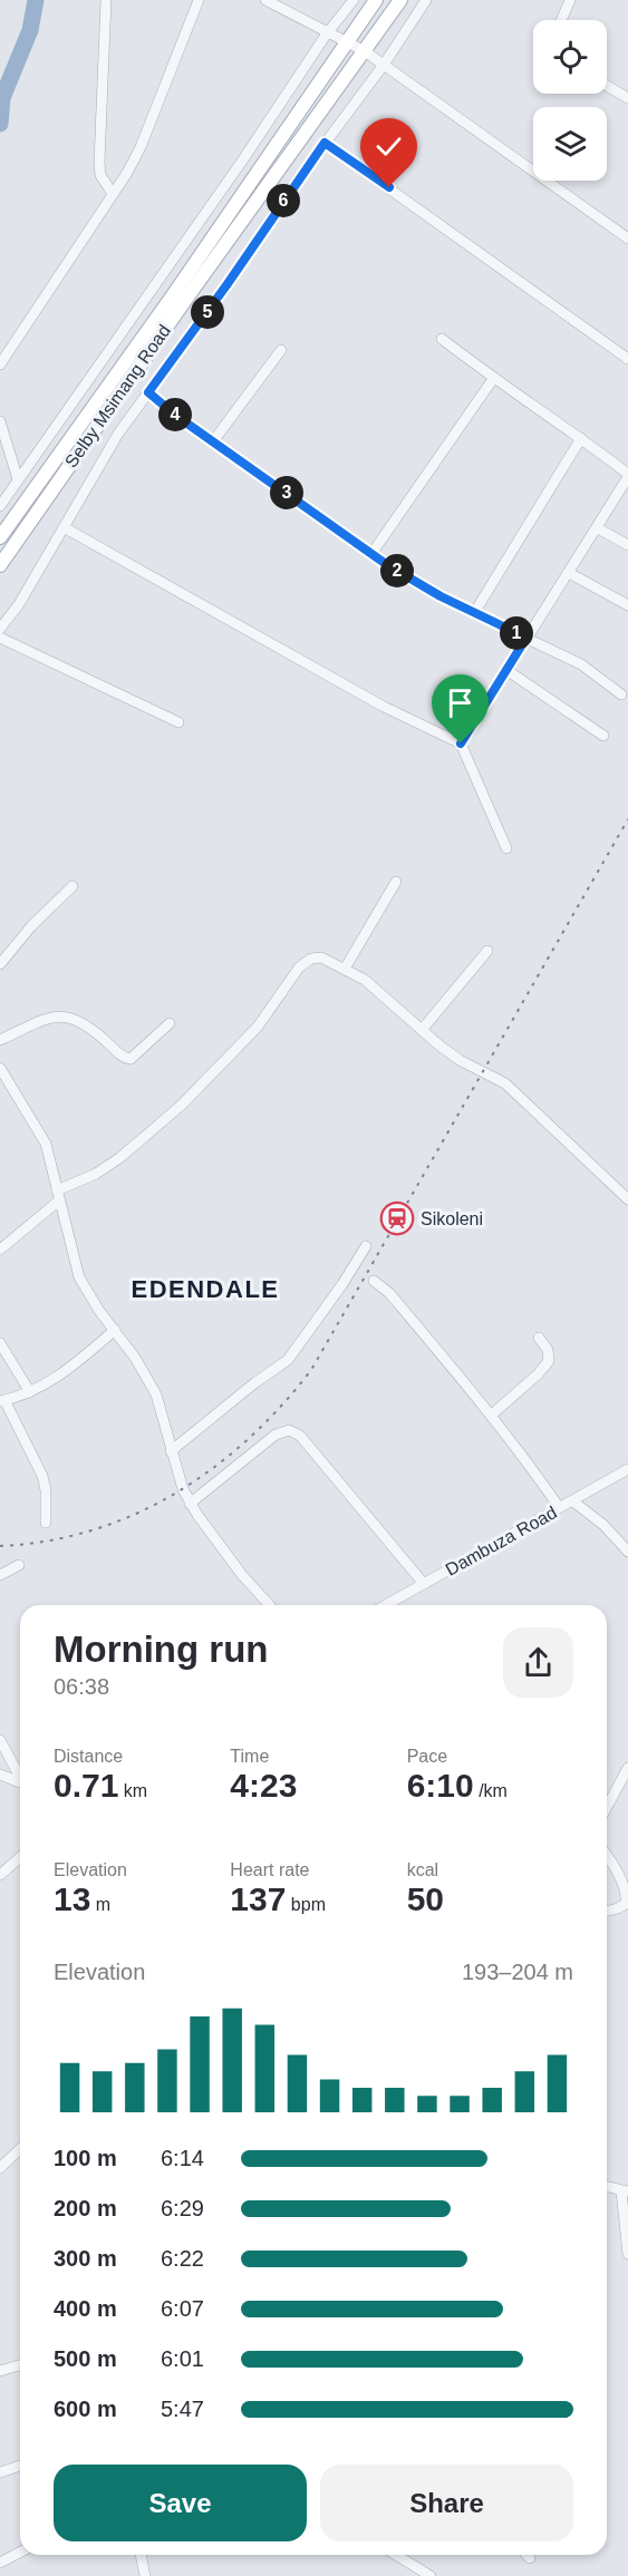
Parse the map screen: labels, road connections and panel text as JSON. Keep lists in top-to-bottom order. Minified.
{"streets":{"main road":["Selby Msimang Road"],"street":["Dambuza Road"]},"districts":["EDENDALE"],"places":{"station":["Sikoleni"]},"page":{"pins":["6","5","4","3","2","1"],"heading":["Morning run","06:38"],"stats":[["Distance","0.71 km"],["Time","4:23"],["Pace","6:10 /km"],["Elevation","13 m"],["Heart rate","137 bpm"],["kcal","50"]],"chart":["Elevation","193–204 m"],"list":[{"name":"100 m","note":"6:14"},{"name":"200 m","note":"6:29"},{"name":"300 m","note":"6:22"},{"name":"400 m","note":"6:07"},{"name":"500 m","note":"6:01"},{"name":"600 m","note":"5:47"}],"buttons":["Save","Share"]}}
